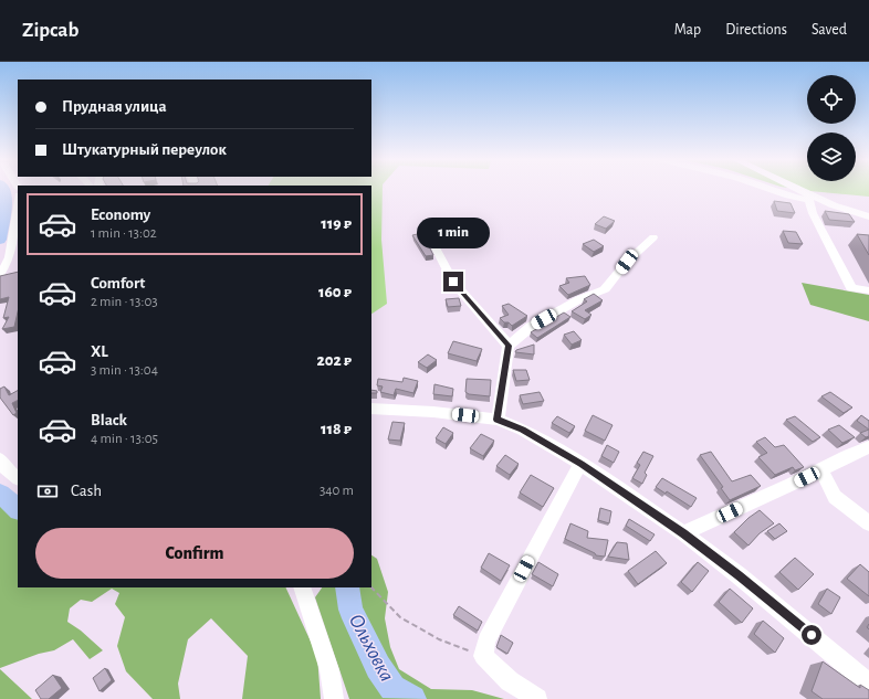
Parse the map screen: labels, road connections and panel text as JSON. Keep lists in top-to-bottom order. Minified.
{"water":["Ольховка"],"page":{"header":"Zipcab","nav":["Map","Directions","Saved"],"banner":["Прудная улица","Штукатурный переулок"],"list":[{"name":"Economy","note":"1 min · 13:02","value":"119 ₽"},{"name":"Comfort","note":"2 min · 13:03","value":"160 ₽"},{"name":"XL","note":"3 min · 13:04","value":"202 ₽"},{"name":"Black","note":"4 min · 13:05","value":"118 ₽"}],"bubble":"1 min","pay":["Cash","340 m"],"buttons":"Confirm"}}
